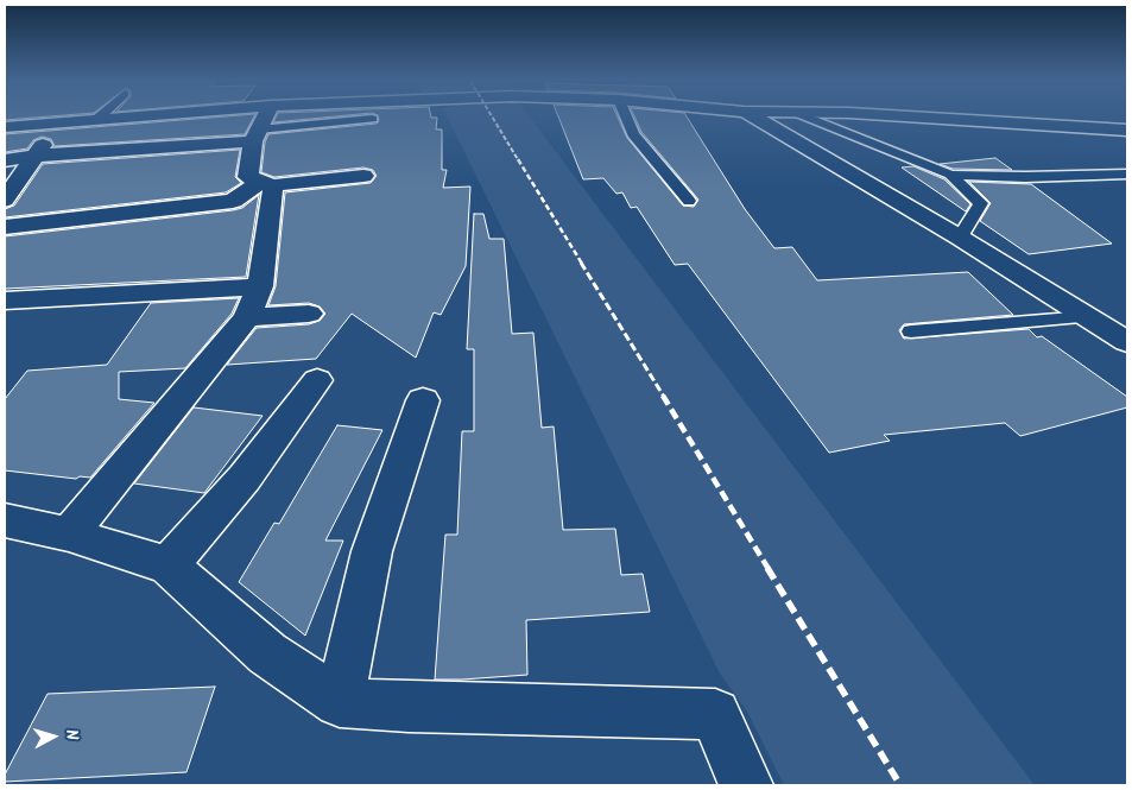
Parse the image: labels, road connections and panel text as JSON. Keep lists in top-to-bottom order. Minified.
{"north":"right"}
